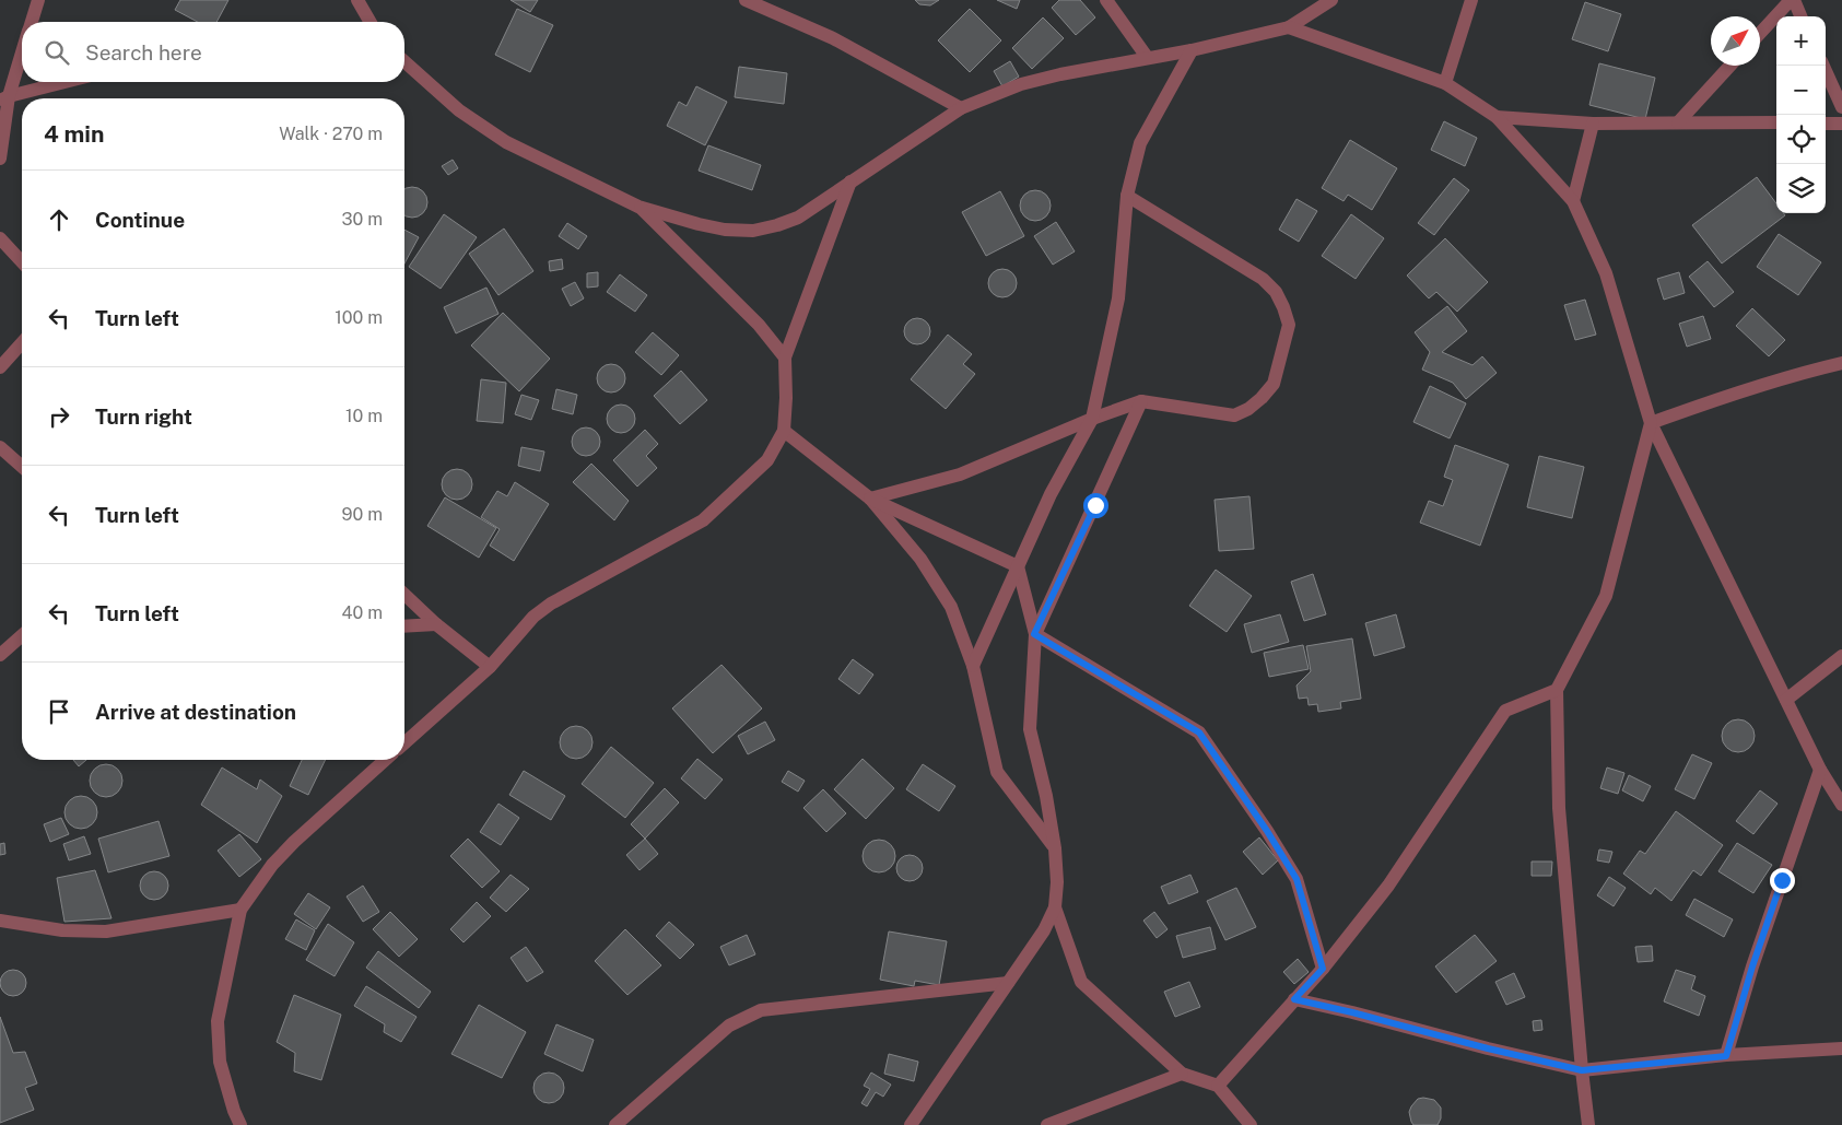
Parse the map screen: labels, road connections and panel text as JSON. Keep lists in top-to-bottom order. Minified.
{"north":"top right","page":{"map_buttons":["+","−"],"search":"Search here","heading":["4 min","Walk · 270 m"],"list":[["Continue","30 m"],["Turn left","100 m"],["Turn right","10 m"],["Turn left","90 m"],["Turn left","40 m"],"Arrive at destination"]}}
